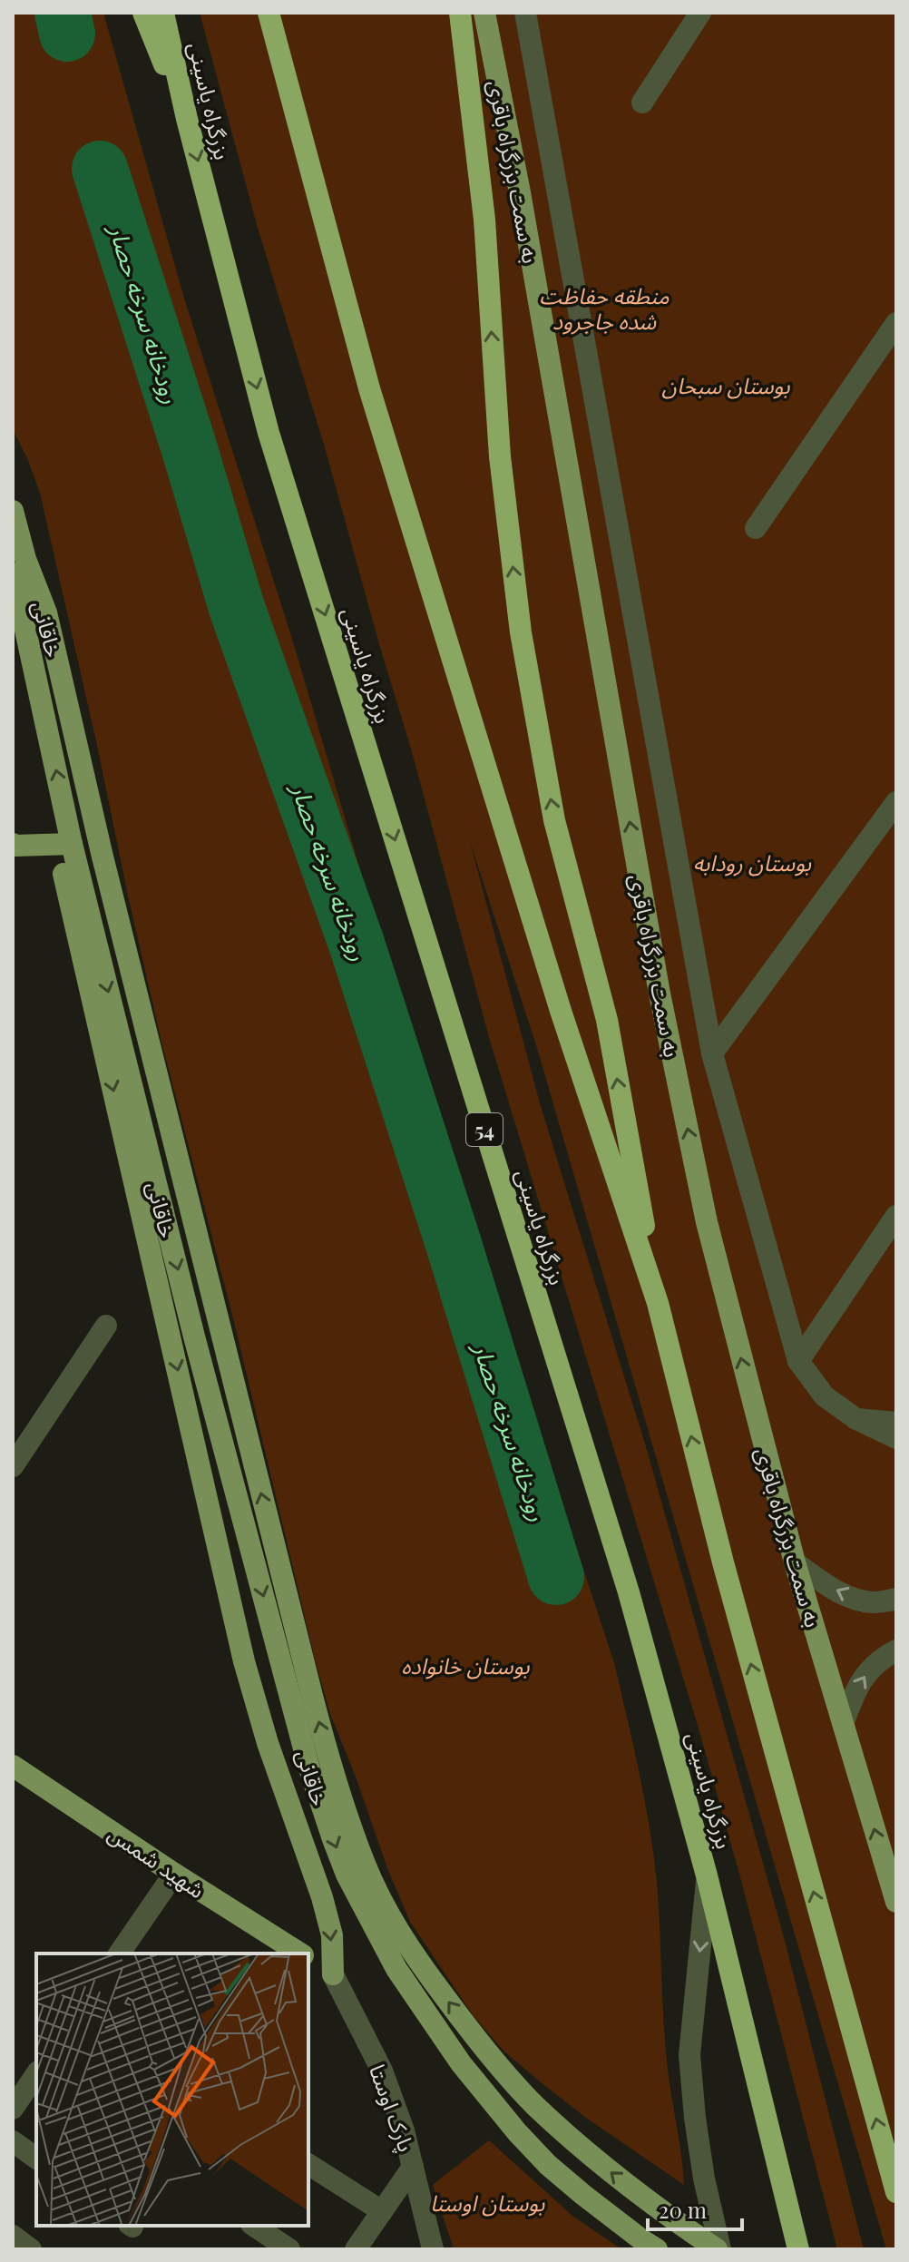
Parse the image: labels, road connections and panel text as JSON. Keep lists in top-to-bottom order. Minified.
{"streets":{"highway":["بزرگراه یاسینی","54"],"main road":["به سمت بزرگراه باقری","خاقانی","شهید شمس"],"street":["پارک اوستا"]},"crossings":[["شهید شمس","پارک اوستا"]],"one_way":["به سمت بزرگراه باقری"],"water":["رودخانه سرخه حصار"],"parks":["منطقه حفاظت شده جاجرود","بوستان سبحان","بوستان رودابه","بوستان خانواده","بوستان اوستا"],"scale_bar":"20 m"}
